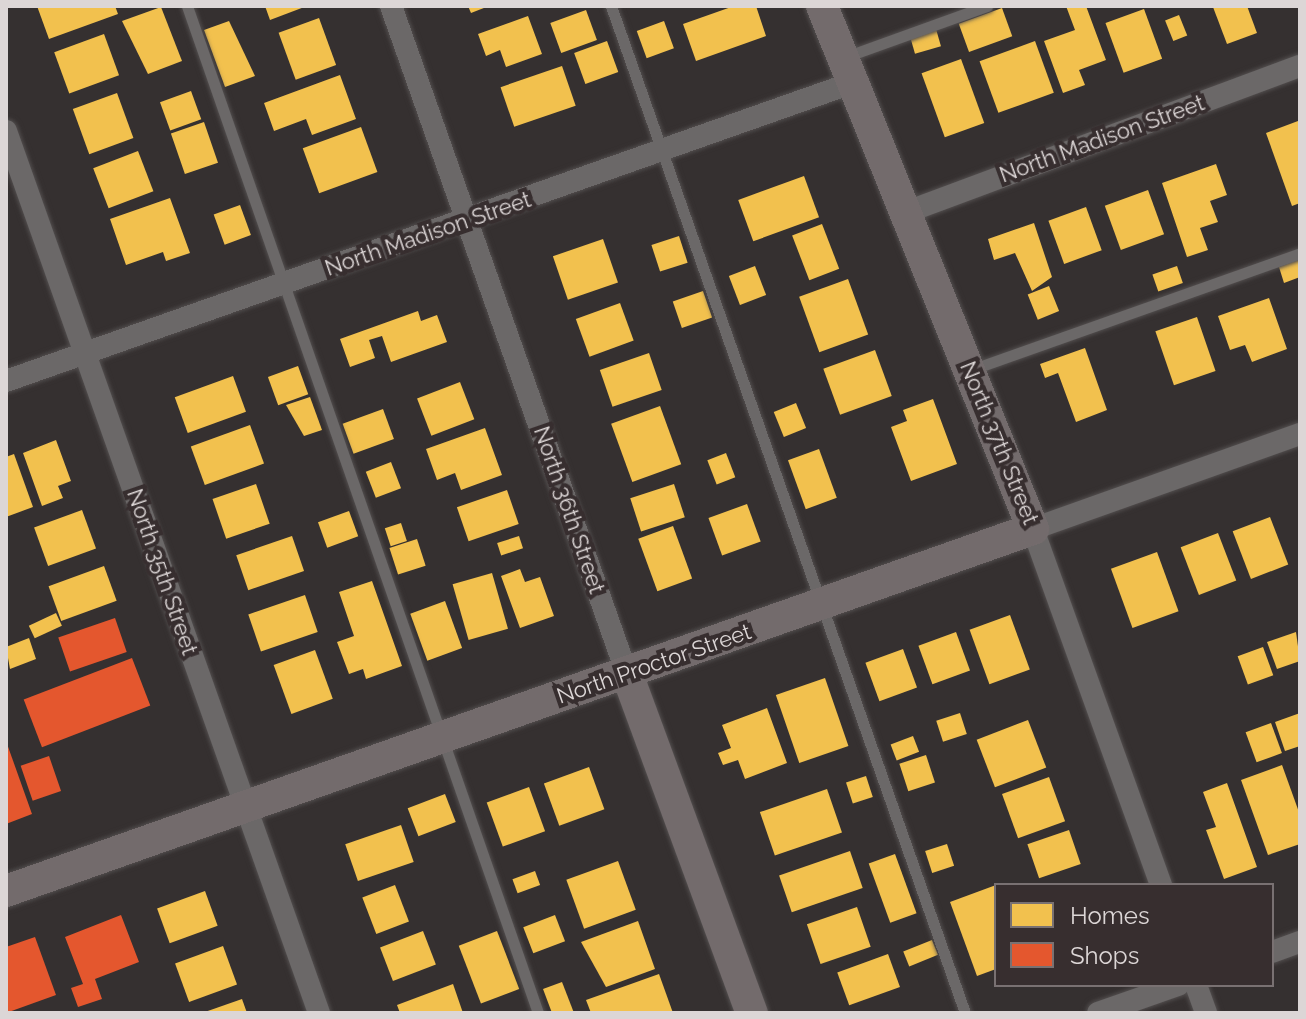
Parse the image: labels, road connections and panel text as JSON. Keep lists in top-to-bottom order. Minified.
{"streets":{"street":["North Madison Street","North 37th Street","North 36th Street","North 35th Street","North Proctor Street"]},"crossings":[["North Madison Street","North 37th Street"],["North Madison Street","North 36th Street"],["North Madison Street","North 35th Street"],["North 37th Street","North Proctor Street"],["North 36th Street","North Proctor Street"],["North 35th Street","North Proctor Street"]],"legend":["Homes","Shops"]}
